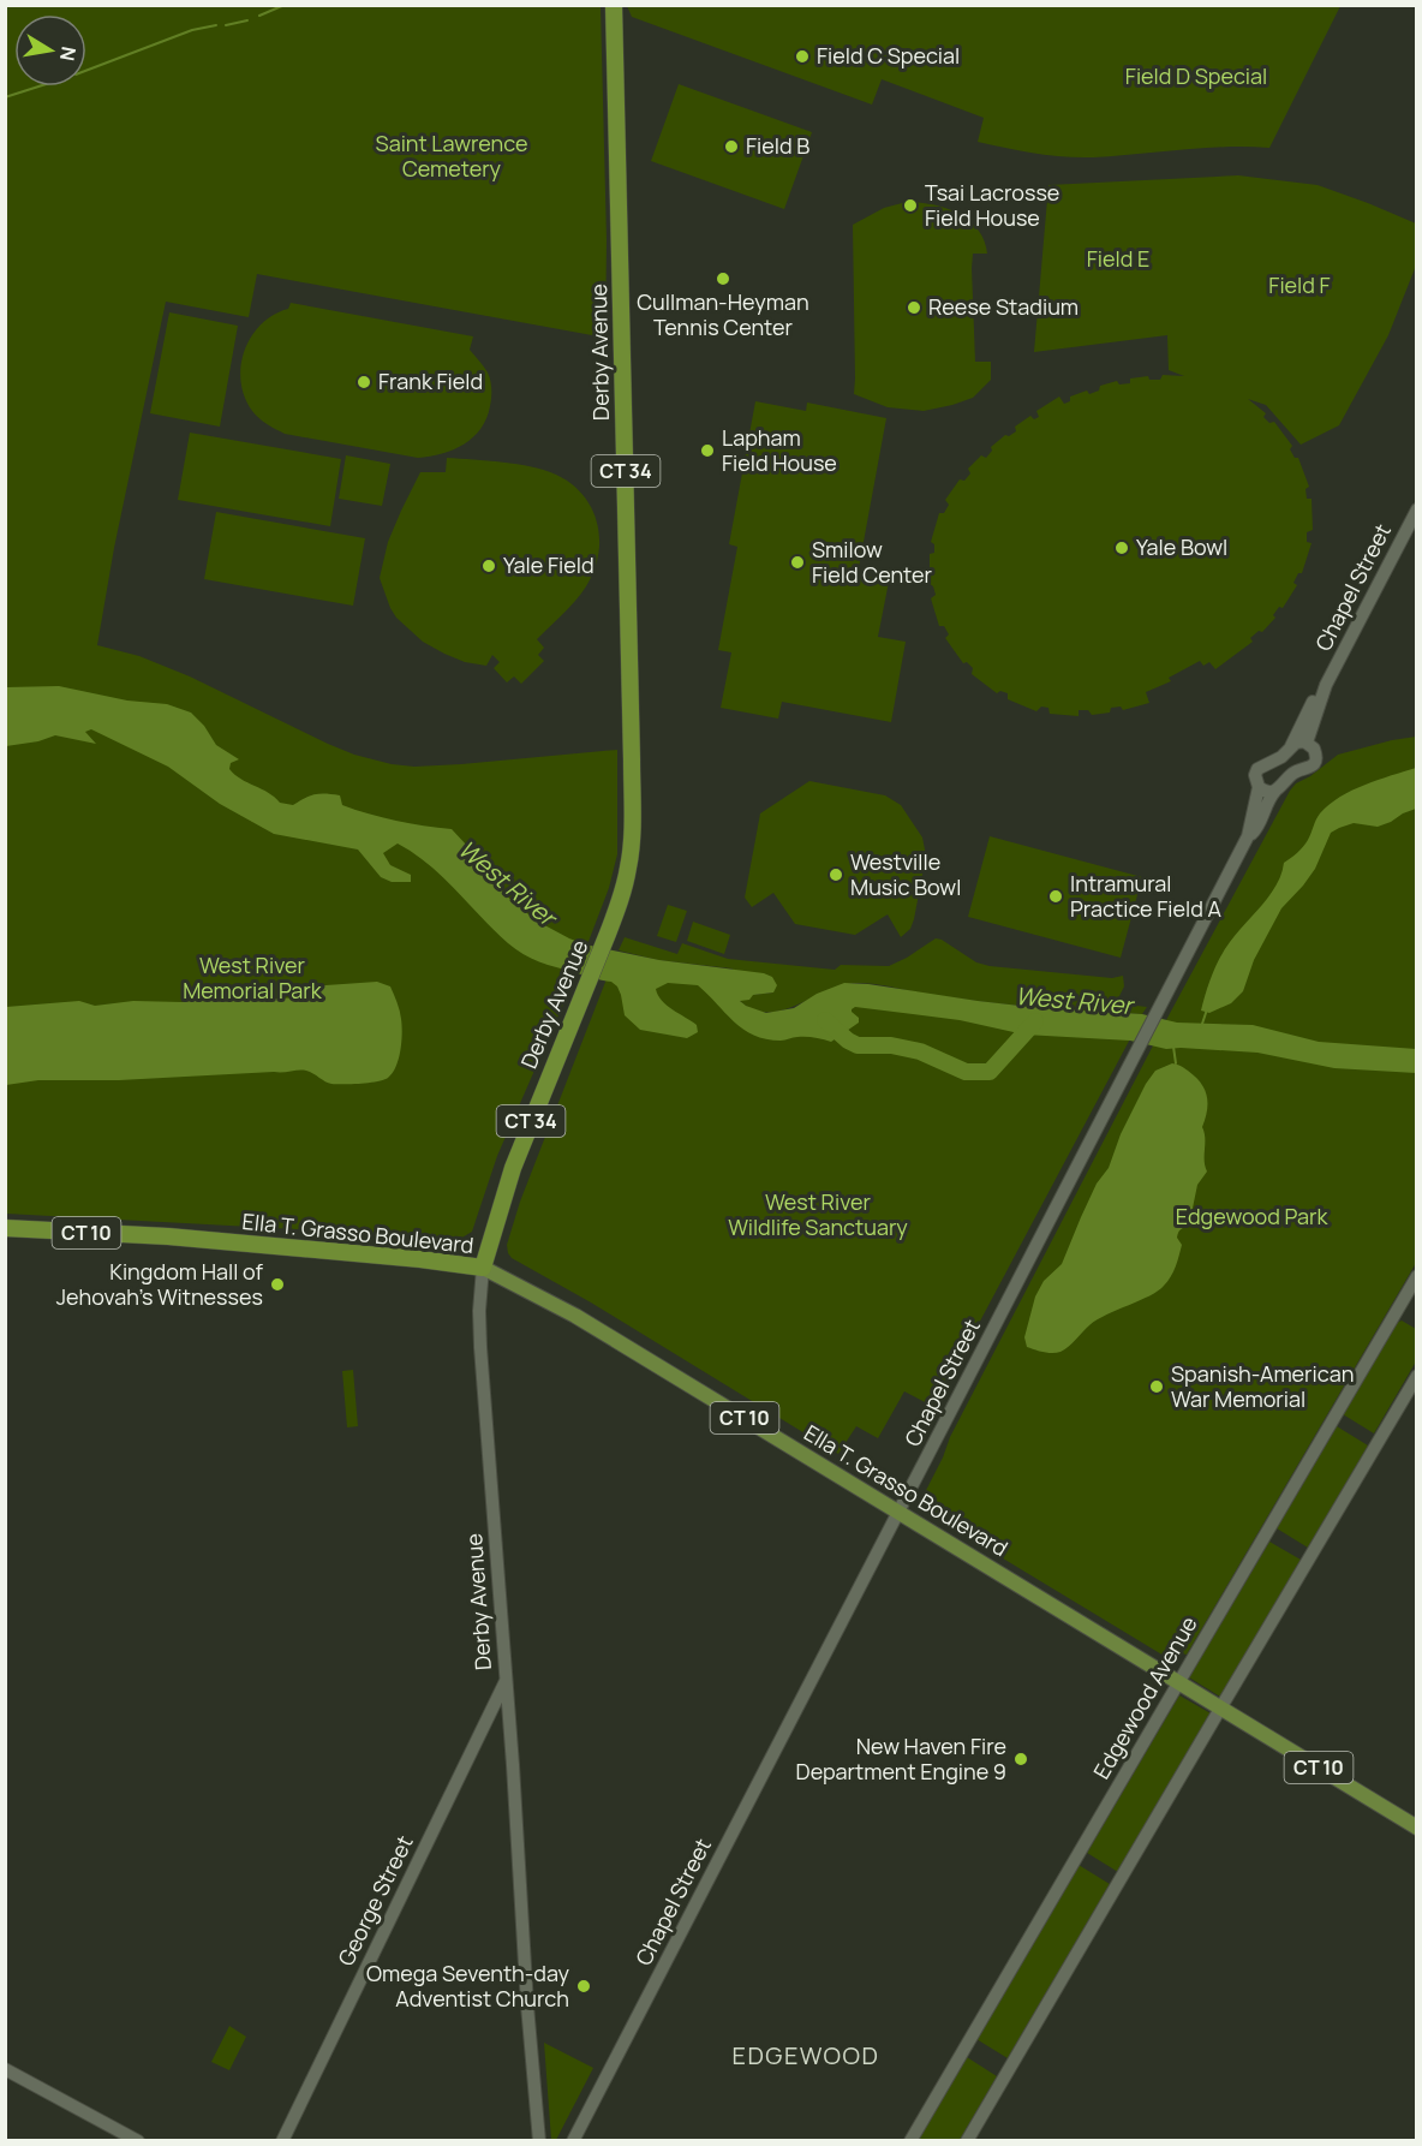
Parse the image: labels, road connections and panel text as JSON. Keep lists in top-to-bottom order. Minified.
{"streets":{"highway":["Derby Avenue","CT 34","CT 10","Ella T. Grasso Boulevard"],"street":["Chapel Street","Edgewood Avenue","George Street"]},"crossings":[["Derby Avenue","Ella T. Grasso Boulevard"],["Derby Avenue","George Street"],["Chapel Street","Ella T. Grasso Boulevard"],["Ella T. Grasso Boulevard","Edgewood Avenue"]],"districts":["EDGEWOOD"],"water":["West River"],"parks":["Field D Special","Saint Lawrence Cemetery","Field E","Field F","West River Memorial Park","West River Wildlife Sanctuary","Edgewood Park"],"places":["Field C Special","Field B","Tsai Lacrosse Field House","Cullman-Heyman Tennis Center","Reese Stadium","Frank Field","Lapham Field House","Yale Bowl","Smilow Field Center","Yale Field","Westville Music Bowl","Intramural Practice Field A","Kingdom Hall of Jehovah's Witnesses","Spanish-American War Memorial","New Haven Fire Department Engine 9","Omega Seventh-day Adventist Church"],"north":"right"}
